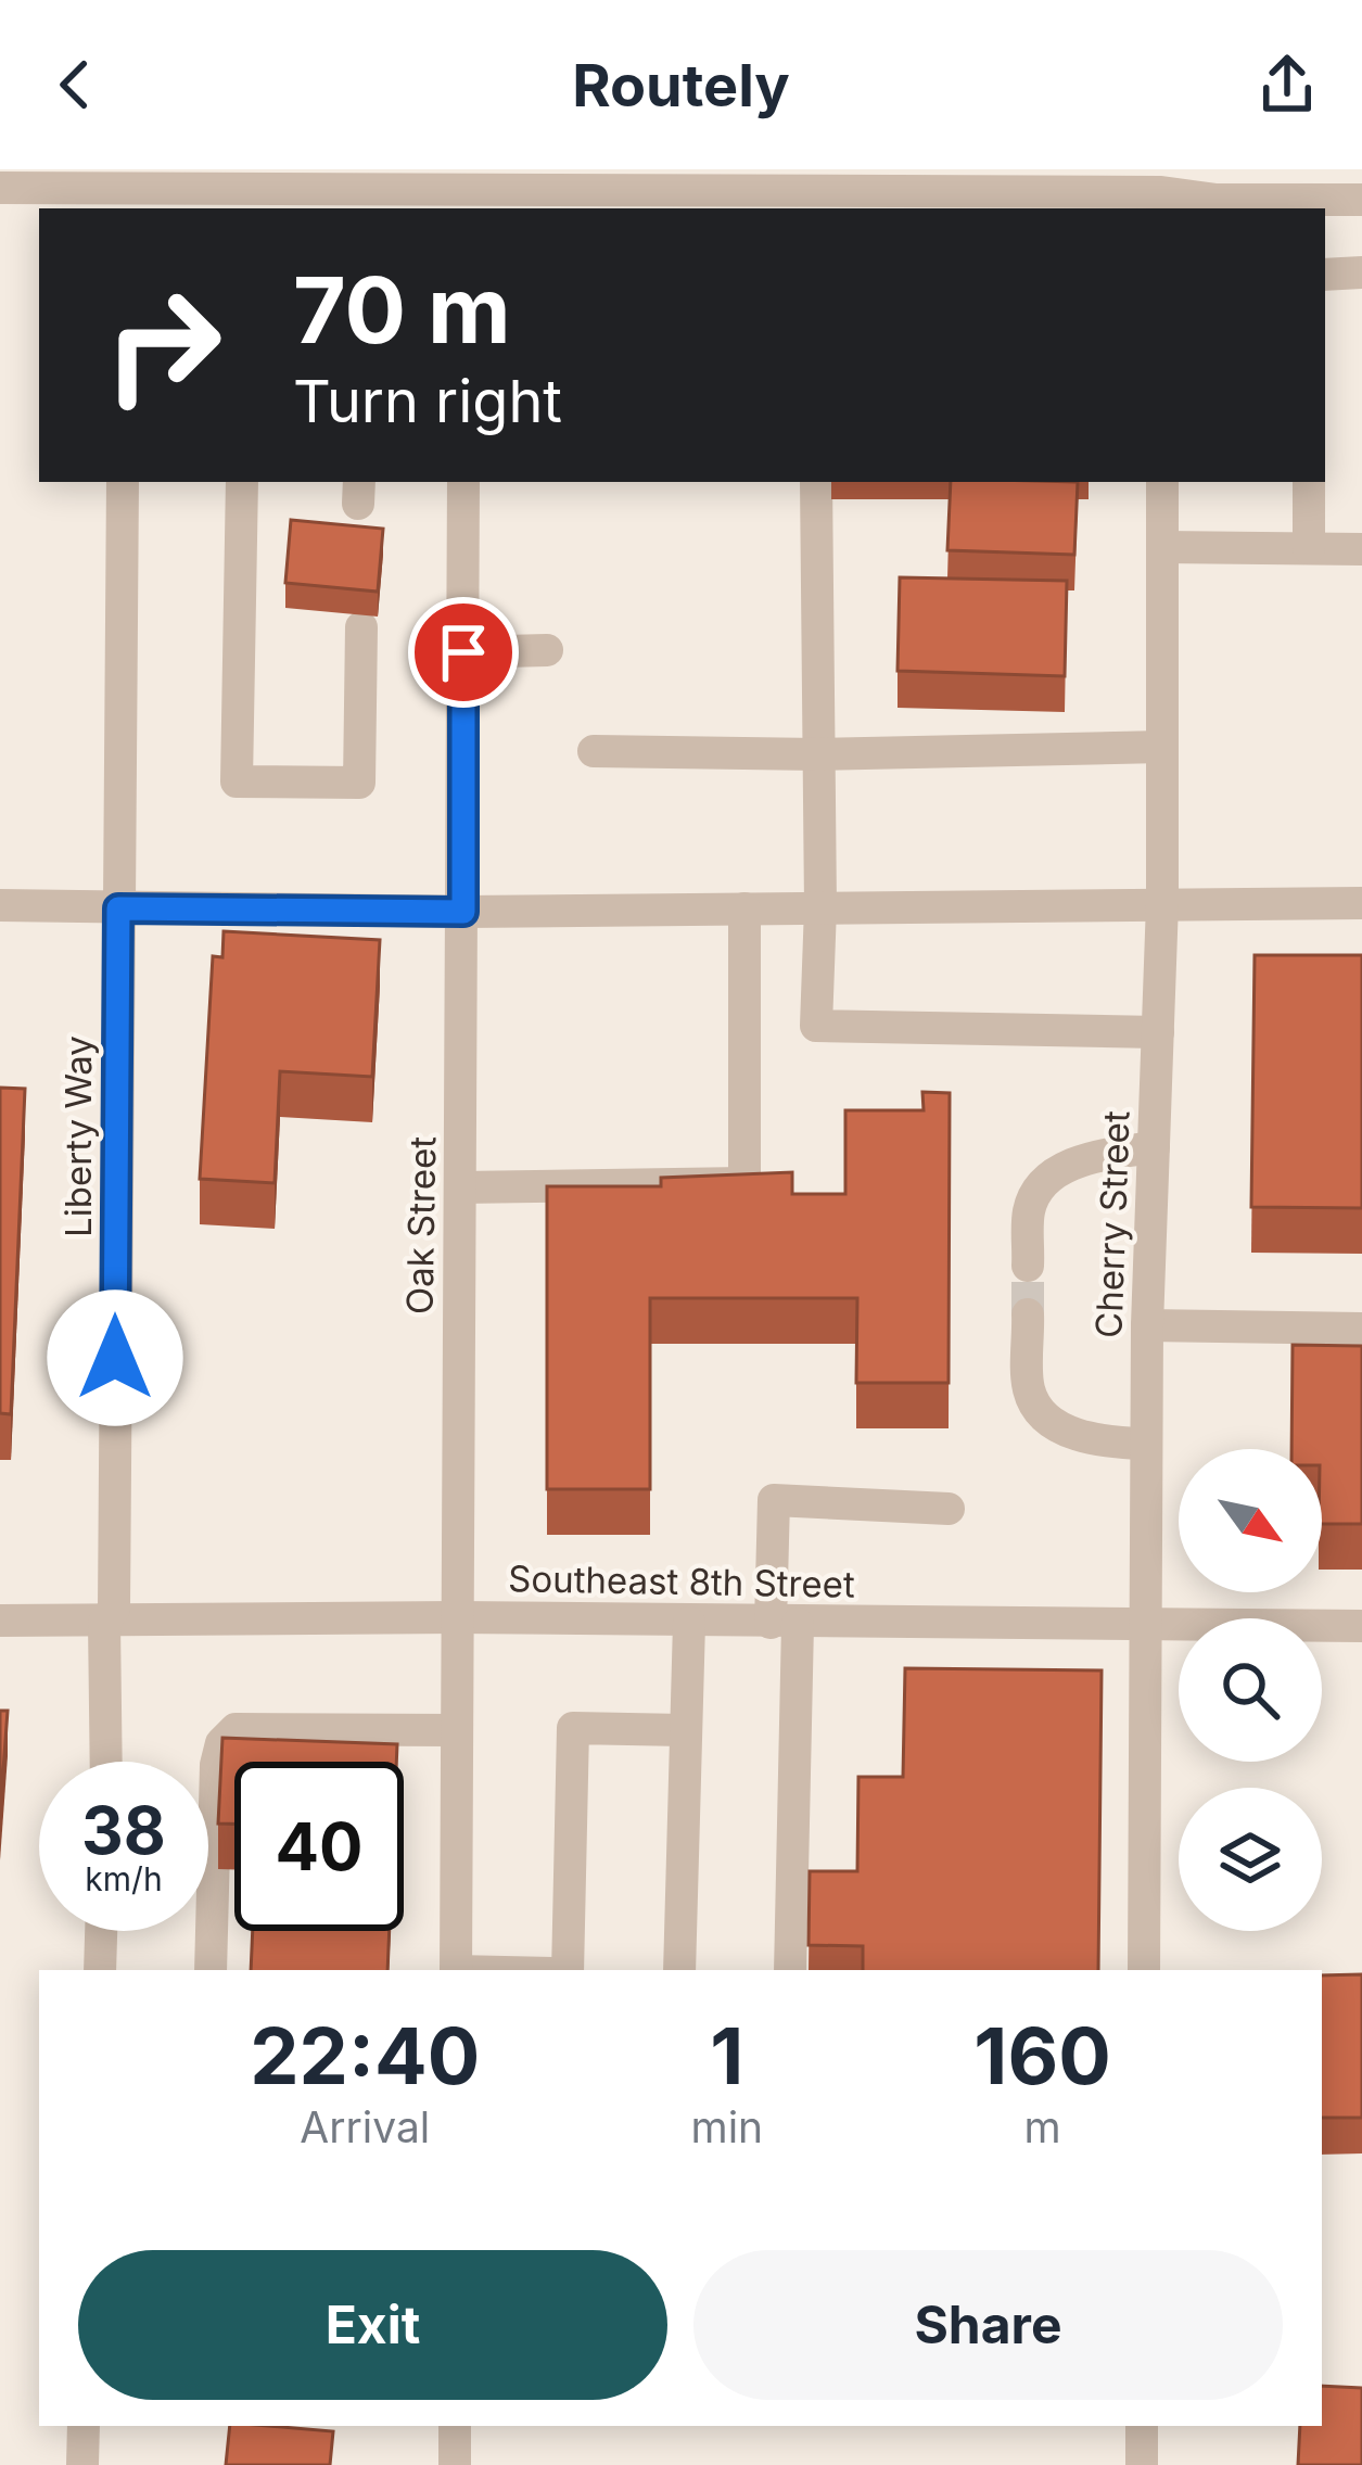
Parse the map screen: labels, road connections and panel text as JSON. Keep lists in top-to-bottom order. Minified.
{"streets":{"street":["Liberty Way","Cherry Street","Oak Street","Southeast 8th Street"]},"crossings":[["Liberty Way","Southeast 8th Street"],["Cherry Street","Southeast 8th Street"],["Oak Street","Southeast 8th Street"]],"north":"bottom right","page":{"header":"Routely","turn":["70 m","Turn right"],"speed":"38 km/h","limit":"40","eta":["22:40","Arrival","1","min","160","m"],"buttons":["Exit","Share"]}}
